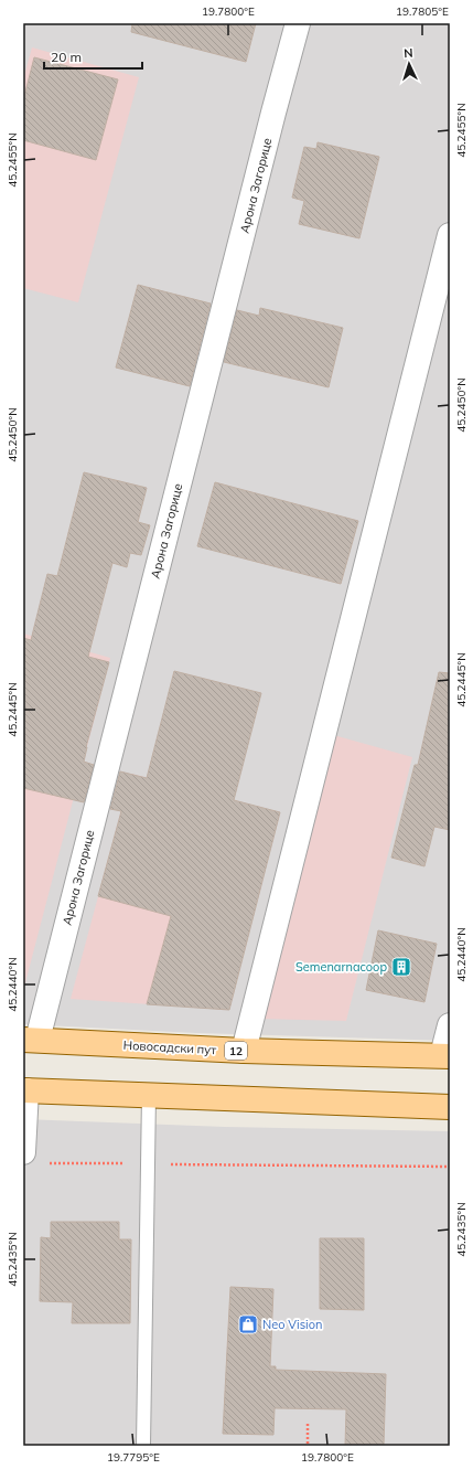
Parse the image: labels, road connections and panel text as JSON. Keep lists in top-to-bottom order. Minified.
{"streets":{"main road":["Новосадски пут","12"],"street":["Арона Загорице"]},"crossings":[["Арона Загорице","Новосадски пут"]],"places":{"building":["Semenarnacoop"],"shop":["Neo Vision"]},"scale_bar":"20 m","north":"top","coordinates":["19.7800°E","19.7805°E","45.2455°N","45.2450°N","45.2445°N","45.2440°N","45.2435°N","19.7795°E"]}
